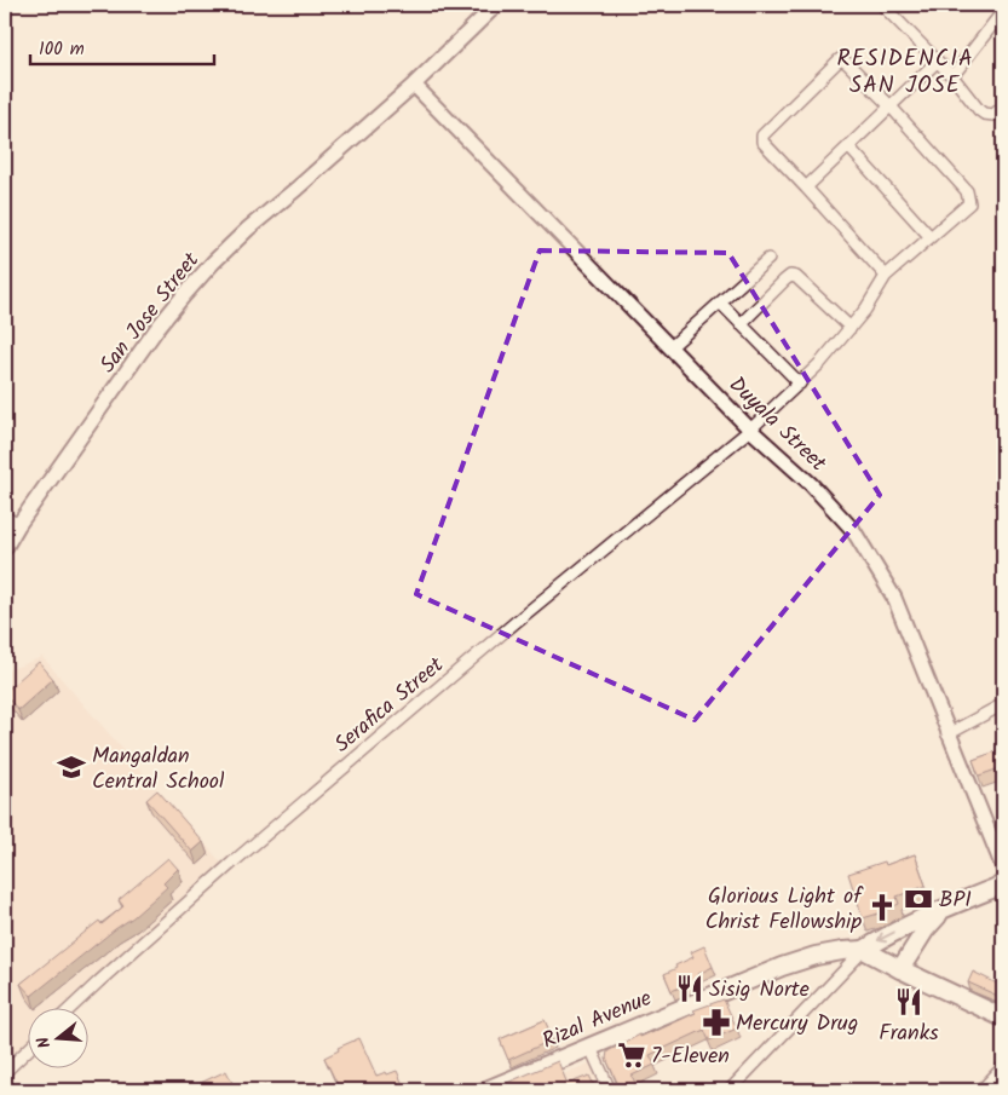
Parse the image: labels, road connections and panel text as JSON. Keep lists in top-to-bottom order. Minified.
{"streets":{"main road":["Rizal Avenue"],"street":["San Jose Street","Duyala Street","Serafica Street"]},"crossings":[["San Jose Street","Duyala Street"],["Duyala Street","Serafica Street"]],"districts":["RESIDENCIA SAN JOSE"],"places":{"school or university":["Mangaldan Central School"],"bank":["BPI"],"church":["Glorious Light of Christ Fellowship"],"restaurant":["Sisig Norte","Franks"],"pharmacy":["Mercury Drug"],"supermarket":["7-Eleven"]},"scale_bar":"100 m","north":"left"}
